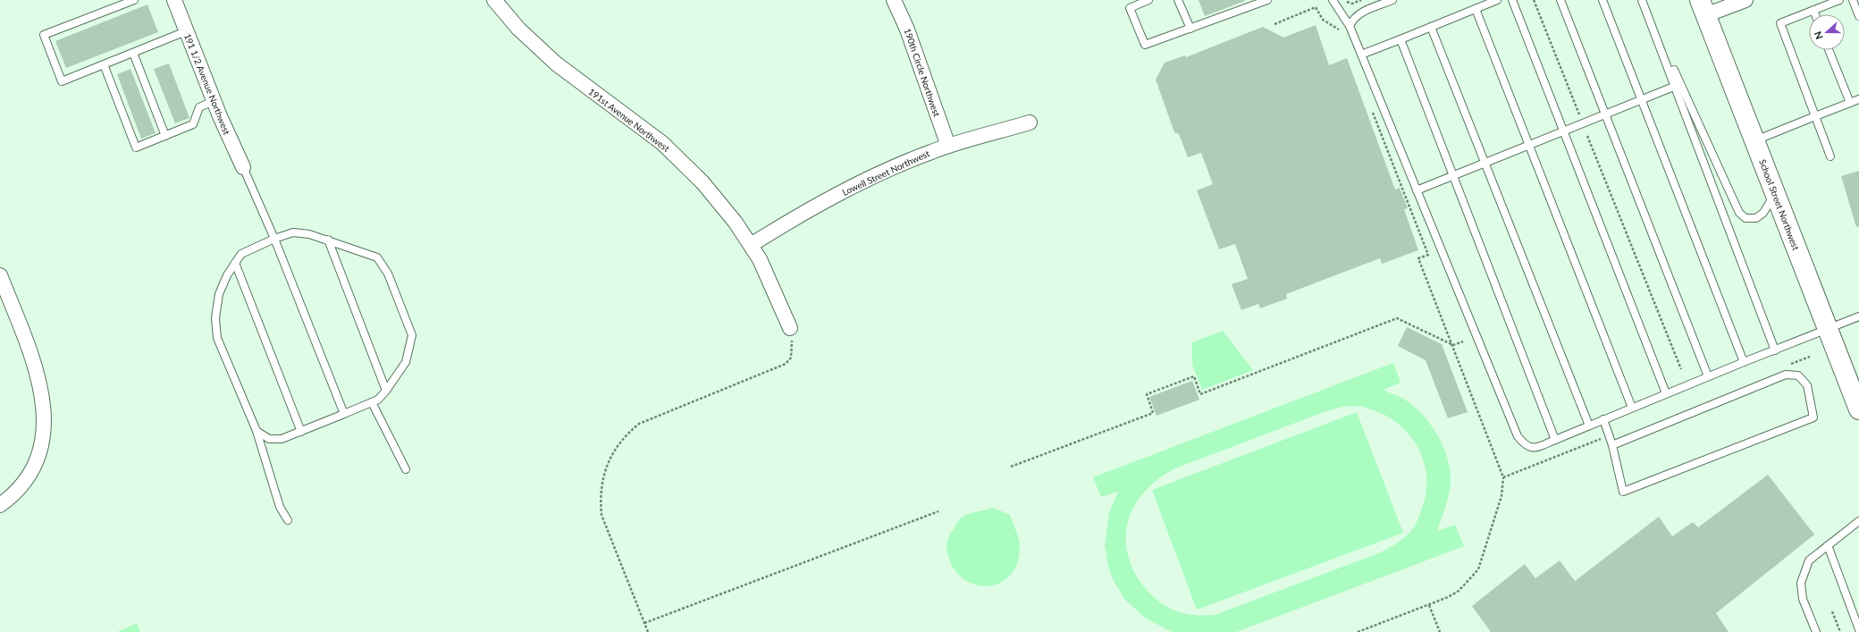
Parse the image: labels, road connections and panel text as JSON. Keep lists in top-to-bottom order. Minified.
{"streets":{"street":["190th Circle Northwest","191 1/2 Avenue Northwest","191st Avenue Northwest","Lowell Street Northwest","School Street Northwest"]},"crossings":[["190th Circle Northwest","Lowell Street Northwest"],["191st Avenue Northwest","Lowell Street Northwest"]],"north":"left"}
